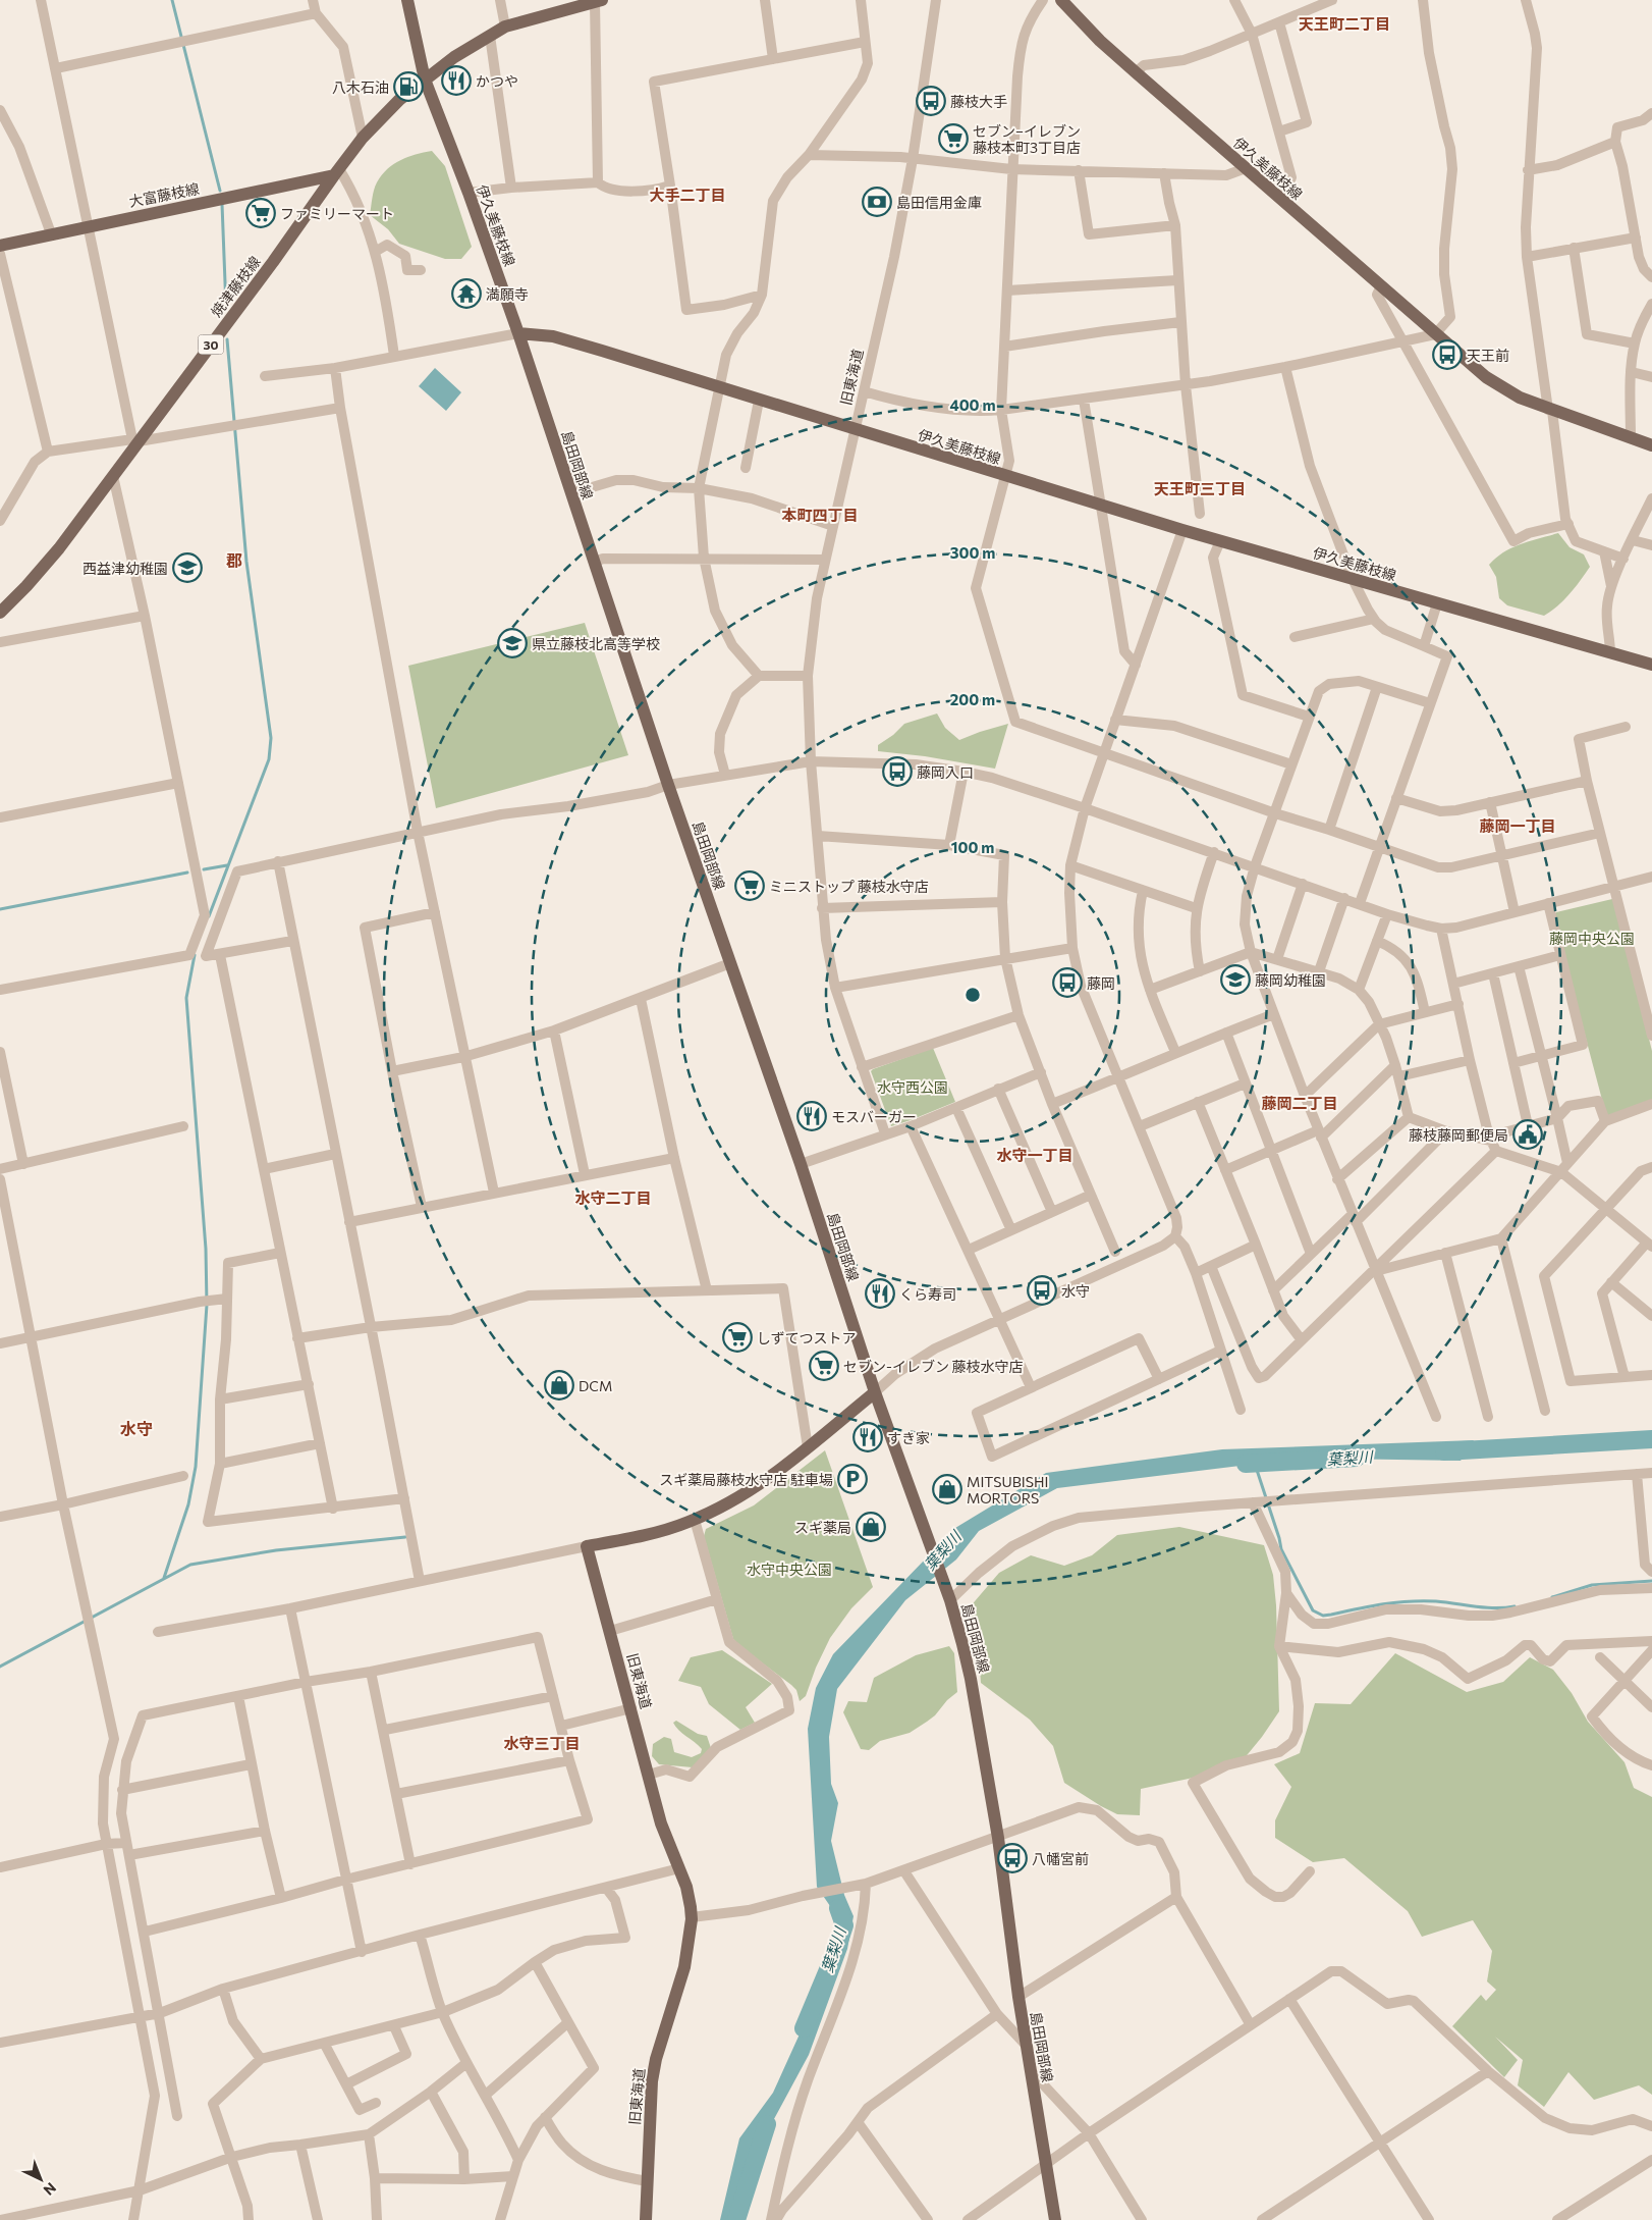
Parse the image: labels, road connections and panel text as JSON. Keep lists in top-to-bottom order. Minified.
{"streets":{"main road":["伊久美藤枝線","大富藤枝線","焼津藤枝線","30","旧東海道","島田岡部線"]},"crossings":[["伊久美藤枝線","焼津藤枝線"],["伊久美藤枝線","旧東海道"],["伊久美藤枝線","島田岡部線"],["大富藤枝線","焼津藤枝線"]],"districts":["天王町二丁目","大手二丁目","天王町三丁目","本町四丁目","郡","藤岡一丁目","藤岡二丁目","水守一丁目","水守二丁目","水守","水守三丁目"],"water":["葉梨川"],"parks":["藤岡中央公園","水守西公園","水守中央公園"],"places":{"restaurant":["かつや","モスバーガー","くら寿司","すき家"],"fuel station":["八木石油"],"bus stop":["藤枝大手","天王前","藤岡入口","藤岡","水守","八幡宮前"],"supermarket":["セブン−イレブン 藤枝本町3丁目店","ファミリーマート","ミニストップ 藤枝水守店","しずてつストア","セブン-イレブン 藤枝水守店"],"bank":["島田信用金庫"],"temple":["満願寺"],"school or university":["西益津幼稚園","県立藤枝北高等学校","藤岡幼稚園"],"public building":["藤枝藤岡郵便局"],"shop":["DCM","MITSUBISHI MORTORS","スギ薬局"],"parking":["スギ薬局藤枝水守店 駐車場"]},"north":"bottom right","rings":["400 m","300 m","200 m","100 m"]}
